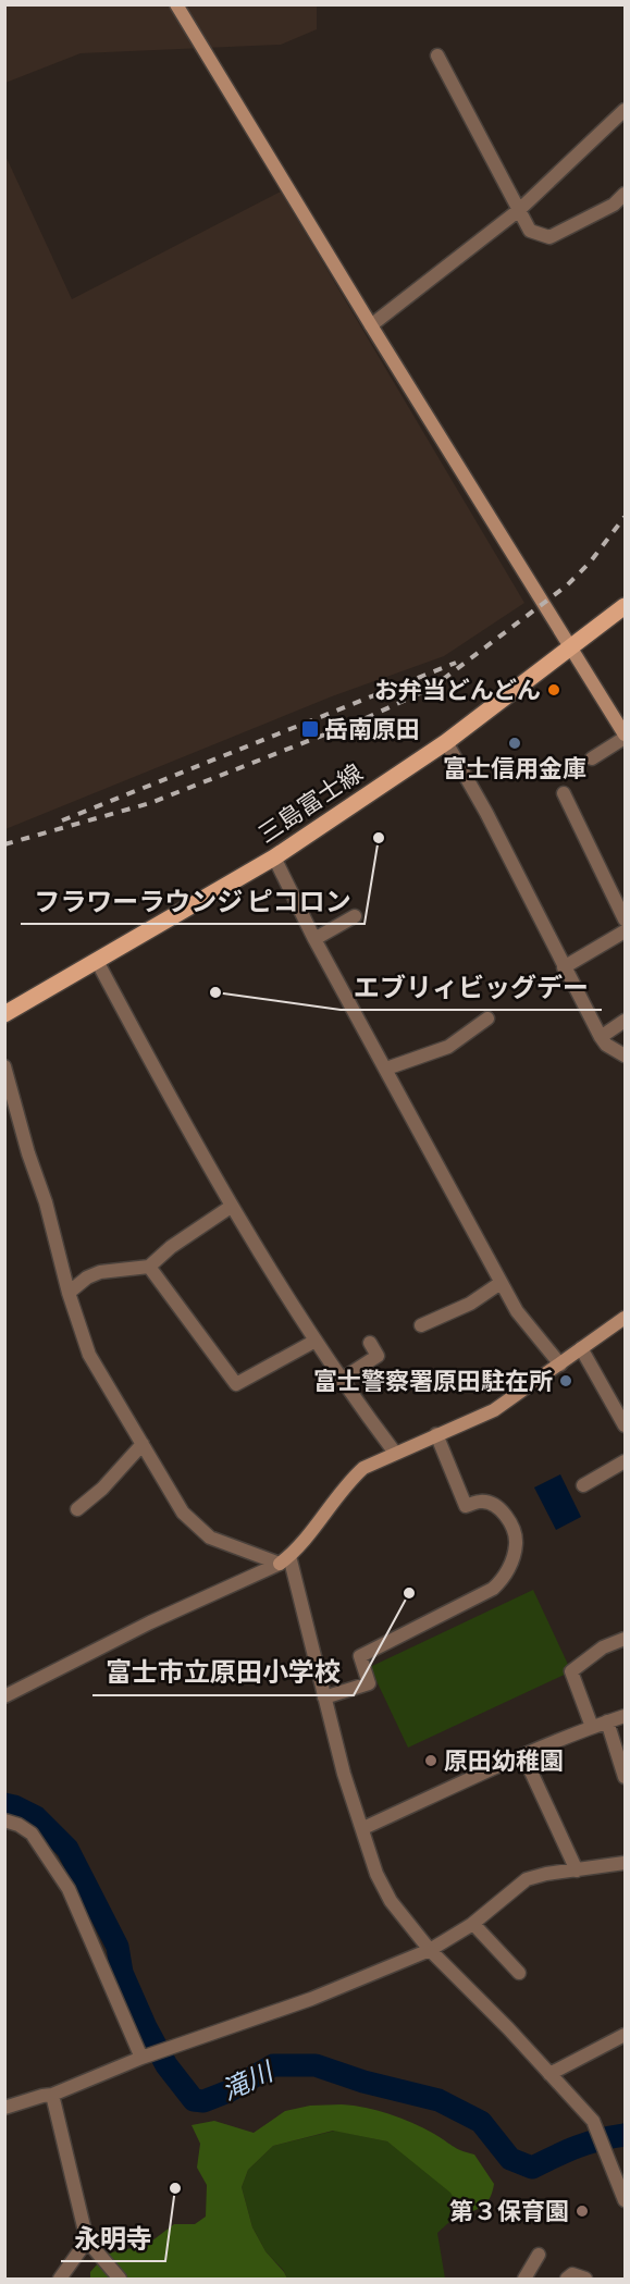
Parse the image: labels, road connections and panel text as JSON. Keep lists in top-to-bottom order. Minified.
{"streets":{"main road":["三島富士線"]},"water":["滝川"],"places":{"other":["お弁当どんどん","富士信用金庫","フラワーラウンジ ピコロン","エブリィビッグデー","富士警察署原田駐在所","富士市立原田小学校","原田幼稚園","永明寺","第３保育園"],"transit":["岳南原田"]}}
